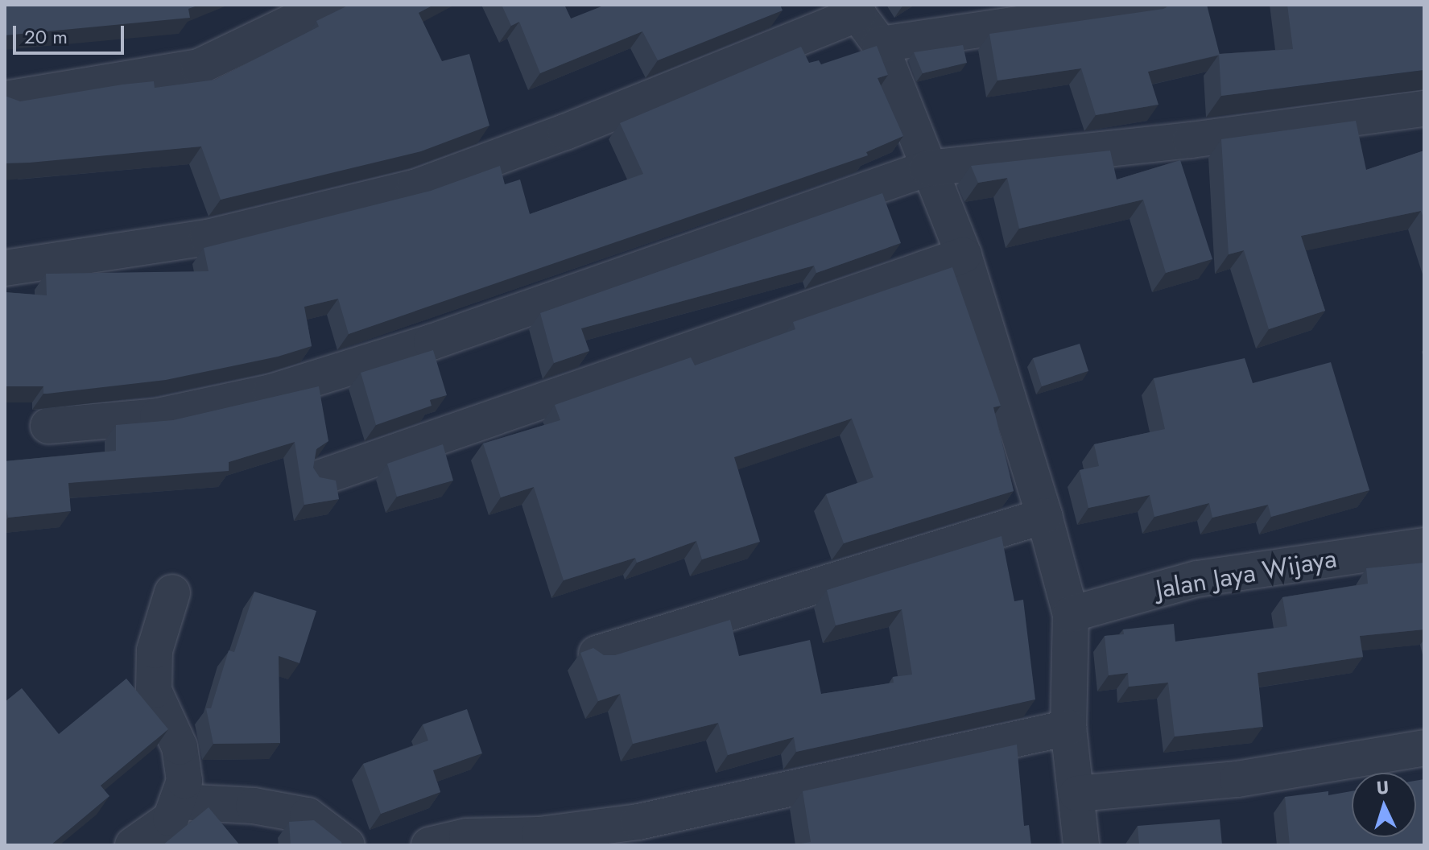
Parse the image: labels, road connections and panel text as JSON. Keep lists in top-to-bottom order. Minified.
{"streets":{"street":["Jalan Jaya Wijaya"]},"scale_bar":"20 m","north":"top"}
